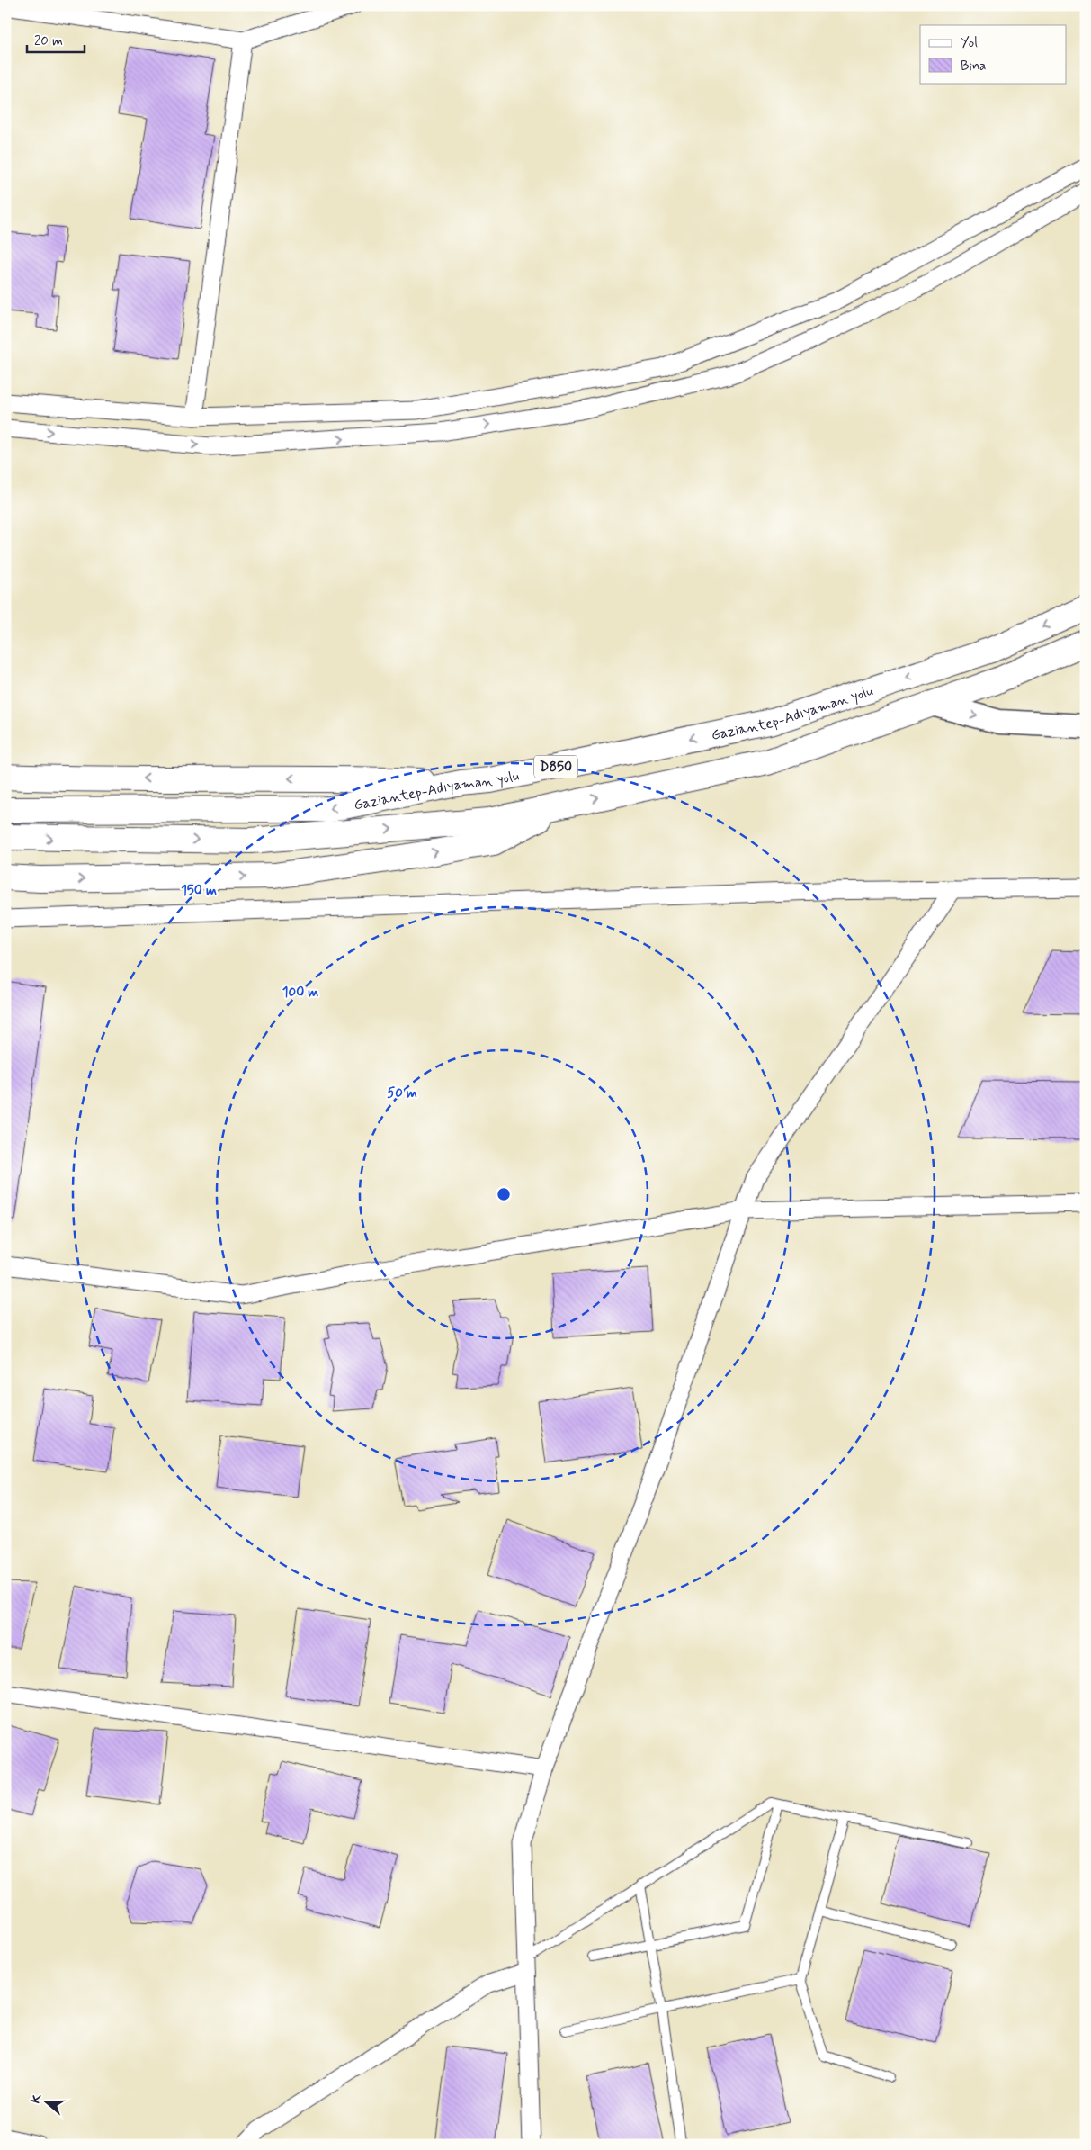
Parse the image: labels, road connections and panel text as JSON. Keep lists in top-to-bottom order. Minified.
{"streets":{"highway":["Gaziantep-Adıyaman yolu","D850"]},"legend":["Yol","Bina"],"scale_bar":"20 m","north":"left","rings":["150 m","100 m","50 m"]}
